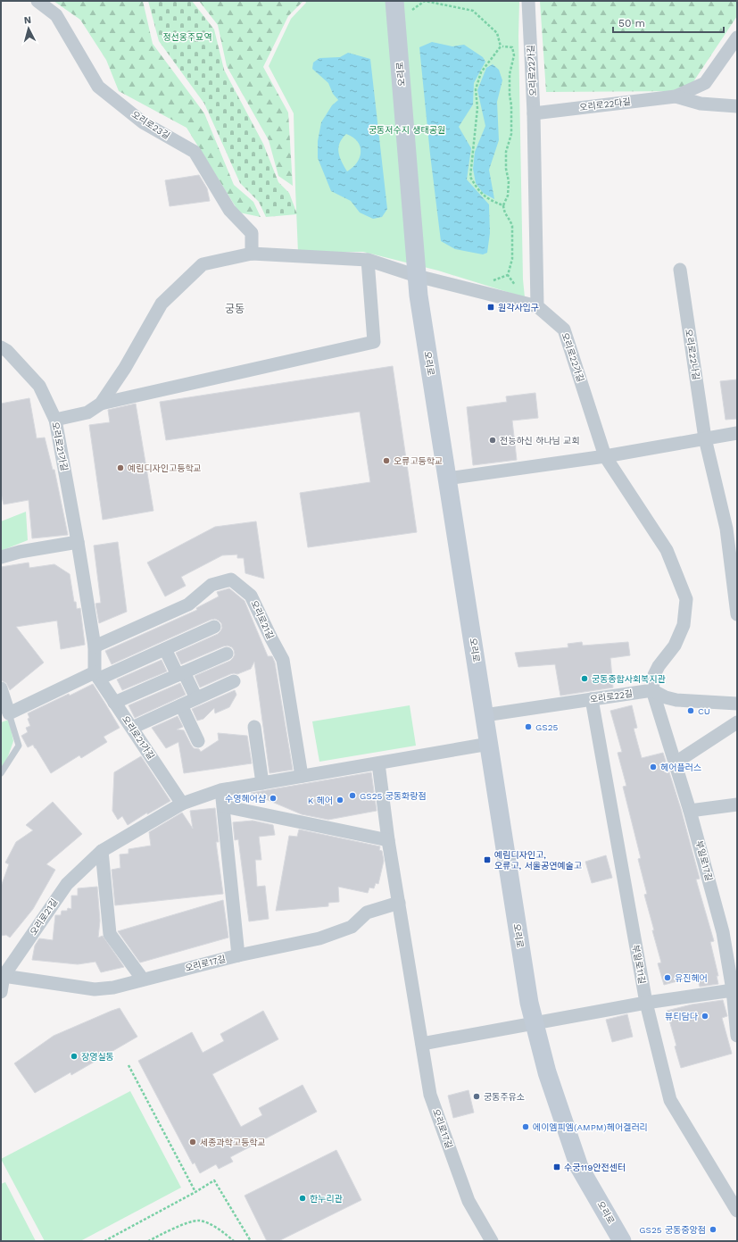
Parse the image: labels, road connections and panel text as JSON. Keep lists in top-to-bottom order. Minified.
{"streets":{"main road":["오리로"],"street":["오리로22가길","오리로22다길","오리로23길","오리로22나길","오리로21가길","오리로21길","오리로22길","부일로17길","오리로17길","부일로11길"]},"crossings":[["오리로22가길","오리로22다길"],["오리로22가길","오리로22길"],["오리로22가길","부일로17길"],["오리로","오리로21길"],["오리로","오리로22길"],["오리로21가길","오리로21길"],["오리로21길","오리로17길"],["오리로22길","부일로17길"],["오리로22길","부일로11길"]],"districts":["궁동"],"parks":["정선옹주묘역","궁동저수지 생태공원"],"places":{"transit":["원각사입구","예림디자인고, 오류고, 서울공연예술고","수궁119안전센터"],"other":["전능하신 하나님 교회","오류고등학교","예림디자인고등학교","궁동종합사회복지관","CU","GS25","헤어플러스","GS25 궁동화랑점","수영헤어샵","K 헤어","유진헤어","뷰티담다","장영실동","궁동주유소","에이엠피엠(AMPM)헤어겔러리","세종과학고등학교","한누리관","GS25 궁동중앙점"]},"scale_bar":"50 m","north":"top"}
